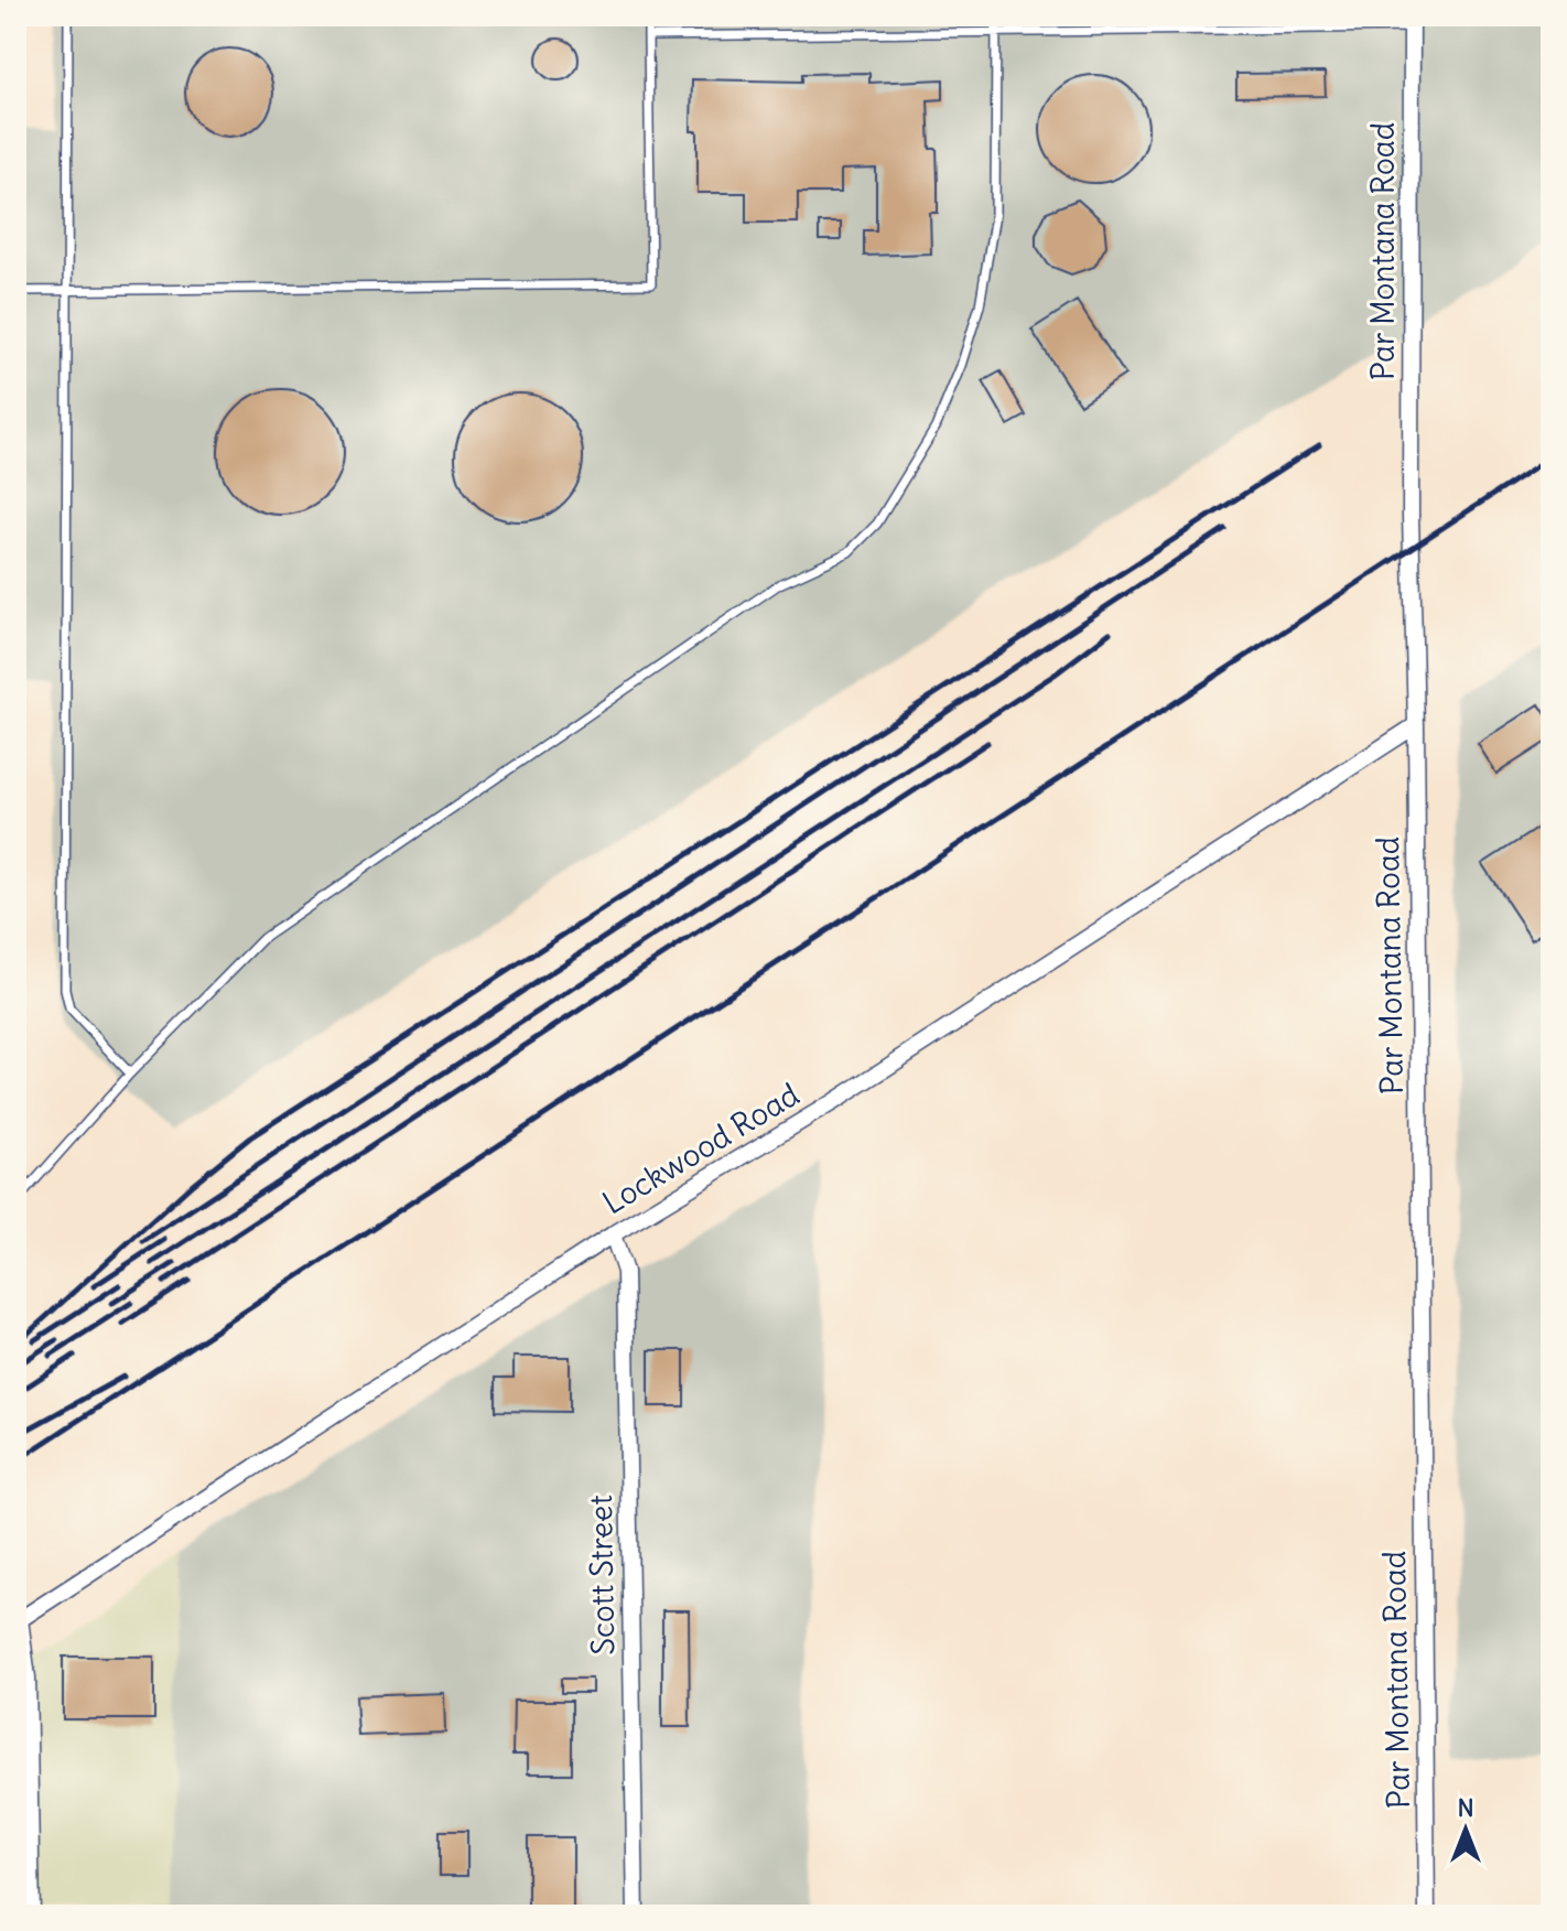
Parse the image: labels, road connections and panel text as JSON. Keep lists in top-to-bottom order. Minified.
{"streets":{"street":["Par Montana Road","Lockwood Road","Scott Street"]},"crossings":[["Par Montana Road","Lockwood Road"],["Lockwood Road","Scott Street"]],"north":"top"}
